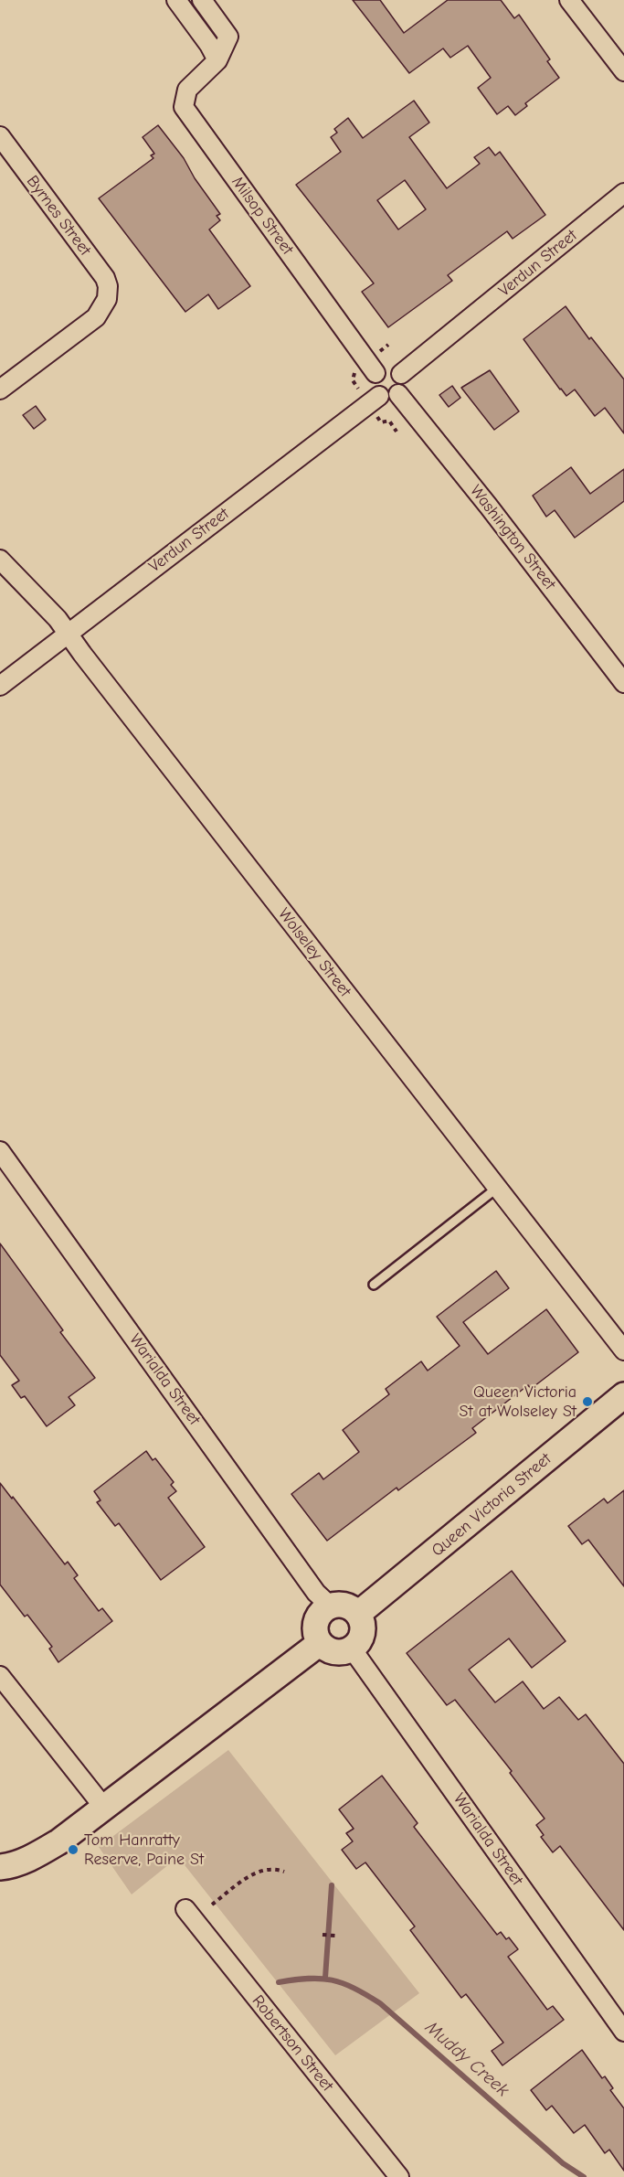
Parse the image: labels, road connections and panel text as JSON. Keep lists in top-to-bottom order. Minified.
{"streets":{"main road":["Queen Victoria Street"],"street":["Byrnes Street","Milsop Street","Verdun Street","Washington Street","Wolseley Street","Warialda Street","Robertson Street"]},"crossings":[["Milsop Street","Verdun Street"],["Milsop Street","Washington Street"],["Verdun Street","Washington Street"],["Verdun Street","Wolseley Street"],["Warialda Street","Queen Victoria Street"]],"water":["Muddy Creek"],"places":["Queen Victoria St at Wolseley St","Tom Hanratty Reserve, Paine St"]}
